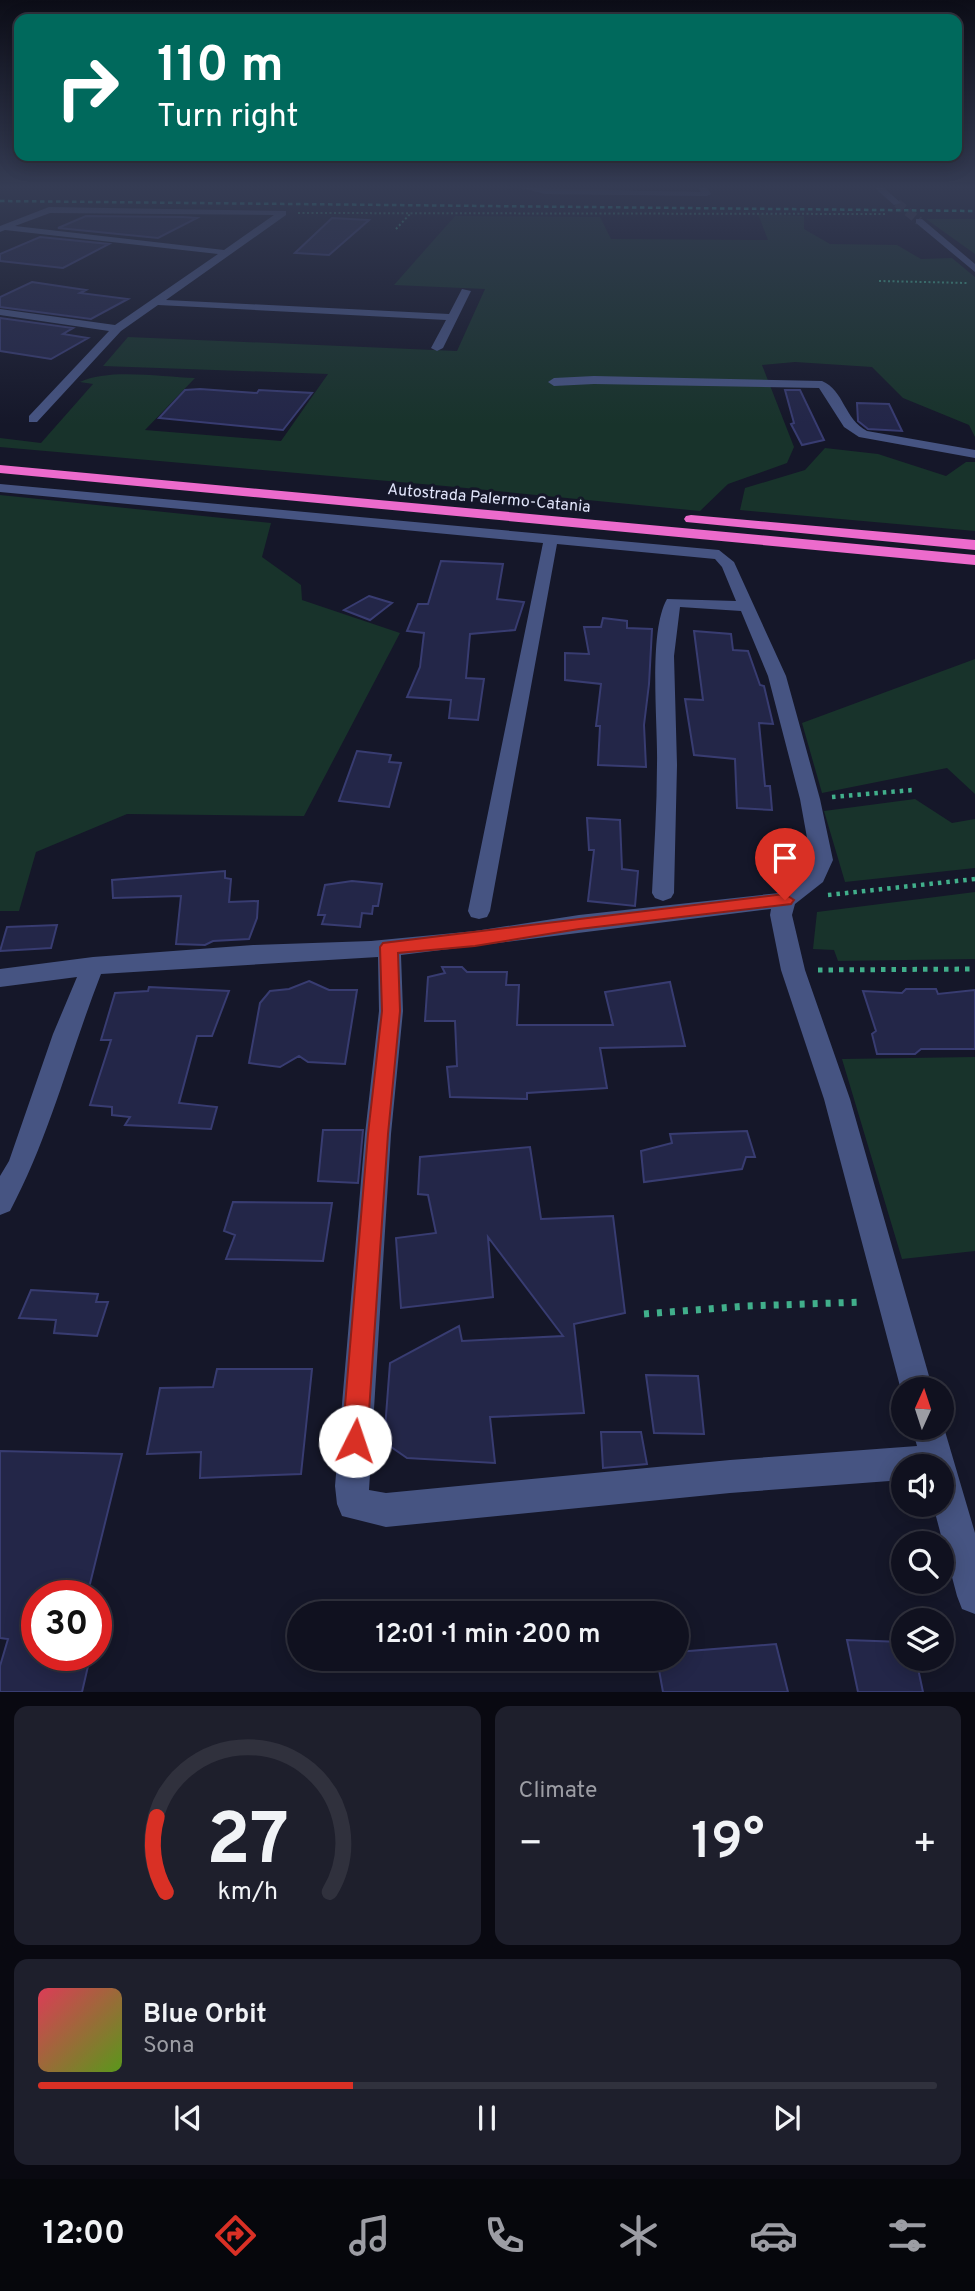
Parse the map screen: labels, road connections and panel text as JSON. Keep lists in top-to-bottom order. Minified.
{"streets":{"highway":["Autostrada Palermo-Catania"]},"north":"top","page":{"turn":["110 m","Turn right"],"limit":"30","trip":"12:01 · 1 min · 200 m","tile":"Climate","heat":["−","19°","+"],"song":["Blue Orbit","Sona"],"tabs":"12:00","gauge":["27","km/h"]}}
